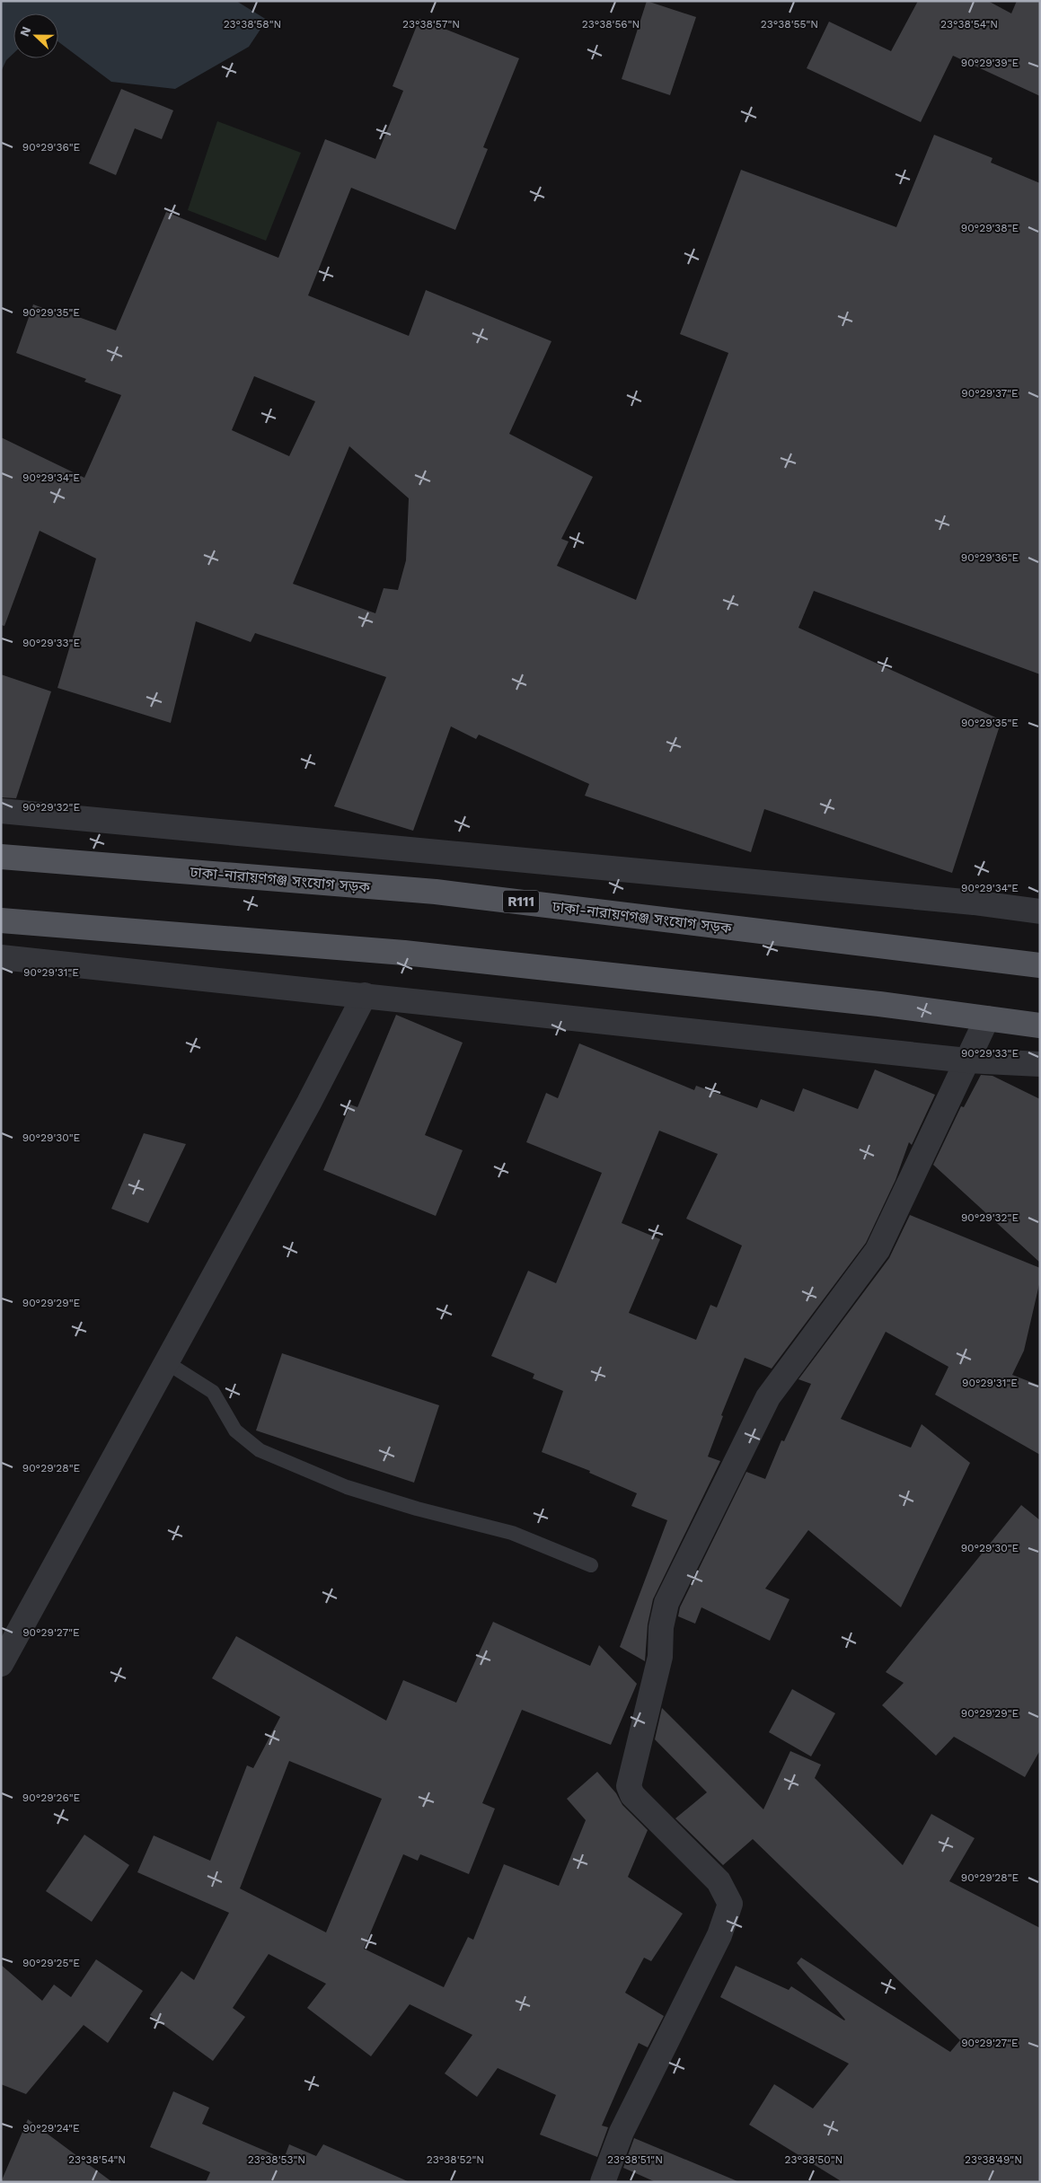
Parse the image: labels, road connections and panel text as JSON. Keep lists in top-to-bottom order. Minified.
{"streets":{"main road":["ঢাকা-নারায়ণগঞ্জ সংযোগ সড়ক","R111"]},"north":"left","coordinates":["23°38'55\"N","23°38'58\"N","23°38'57\"N","23°38'56\"N","23°38'54\"N","90°29'39\"E","90°29'36\"E","90°29'38\"E","90°29'35\"E","90°29'37\"E","90°29'34\"E","90°29'33\"E","90°29'32\"E","90°29'31\"E","90°29'30\"E","90°29'29\"E","90°29'28\"E","90°29'27\"E","90°29'26\"E","90°29'25\"E","90°29'24\"E","23°38'53\"N","23°38'52\"N","23°38'51\"N","23°38'50\"N","23°38'49\"N"]}
